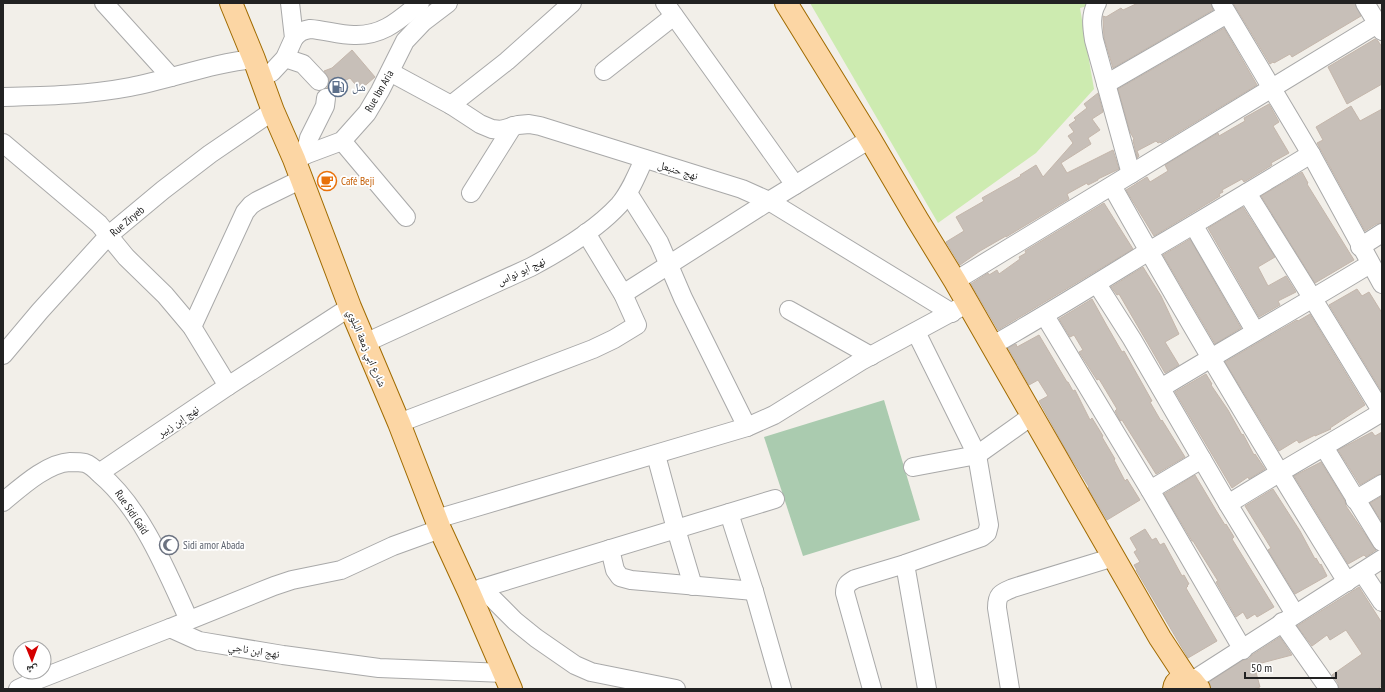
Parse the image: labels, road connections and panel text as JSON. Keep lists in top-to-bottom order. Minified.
{"streets":{"main road":["شارع ابي زمعة البلوي"],"street":["Rue Ibn Aria","نهج حنبعل","Rue Ziryeb","نهج أبو نواس","نهج إبن زبير","Rue Sidi Gaïd","نهج ابن ناجي"]},"crossings":[["Rue Ibn Aria","نهج حنبعل"],["Rue Ibn Aria","شارع ابي زمعة البلوي"],["نهج حنبعل","نهج أبو نواس"],["Rue Ziryeb","شارع ابي زمعة البلوي"],["نهج أبو نواس","شارع ابي زمعة البلوي"],["شارع ابي زمعة البلوي","نهج إبن زبير"],["شارع ابي زمعة البلوي","نهج ابن ناجي"],["نهج إبن زبير","Rue Sidi Gaïd"]],"places":{"fuel station":["شل"],"cafe":["Café Beji"],"mosque":["Sidi amor Abada"]},"scale_bar":"50 m","north":"bottom"}
